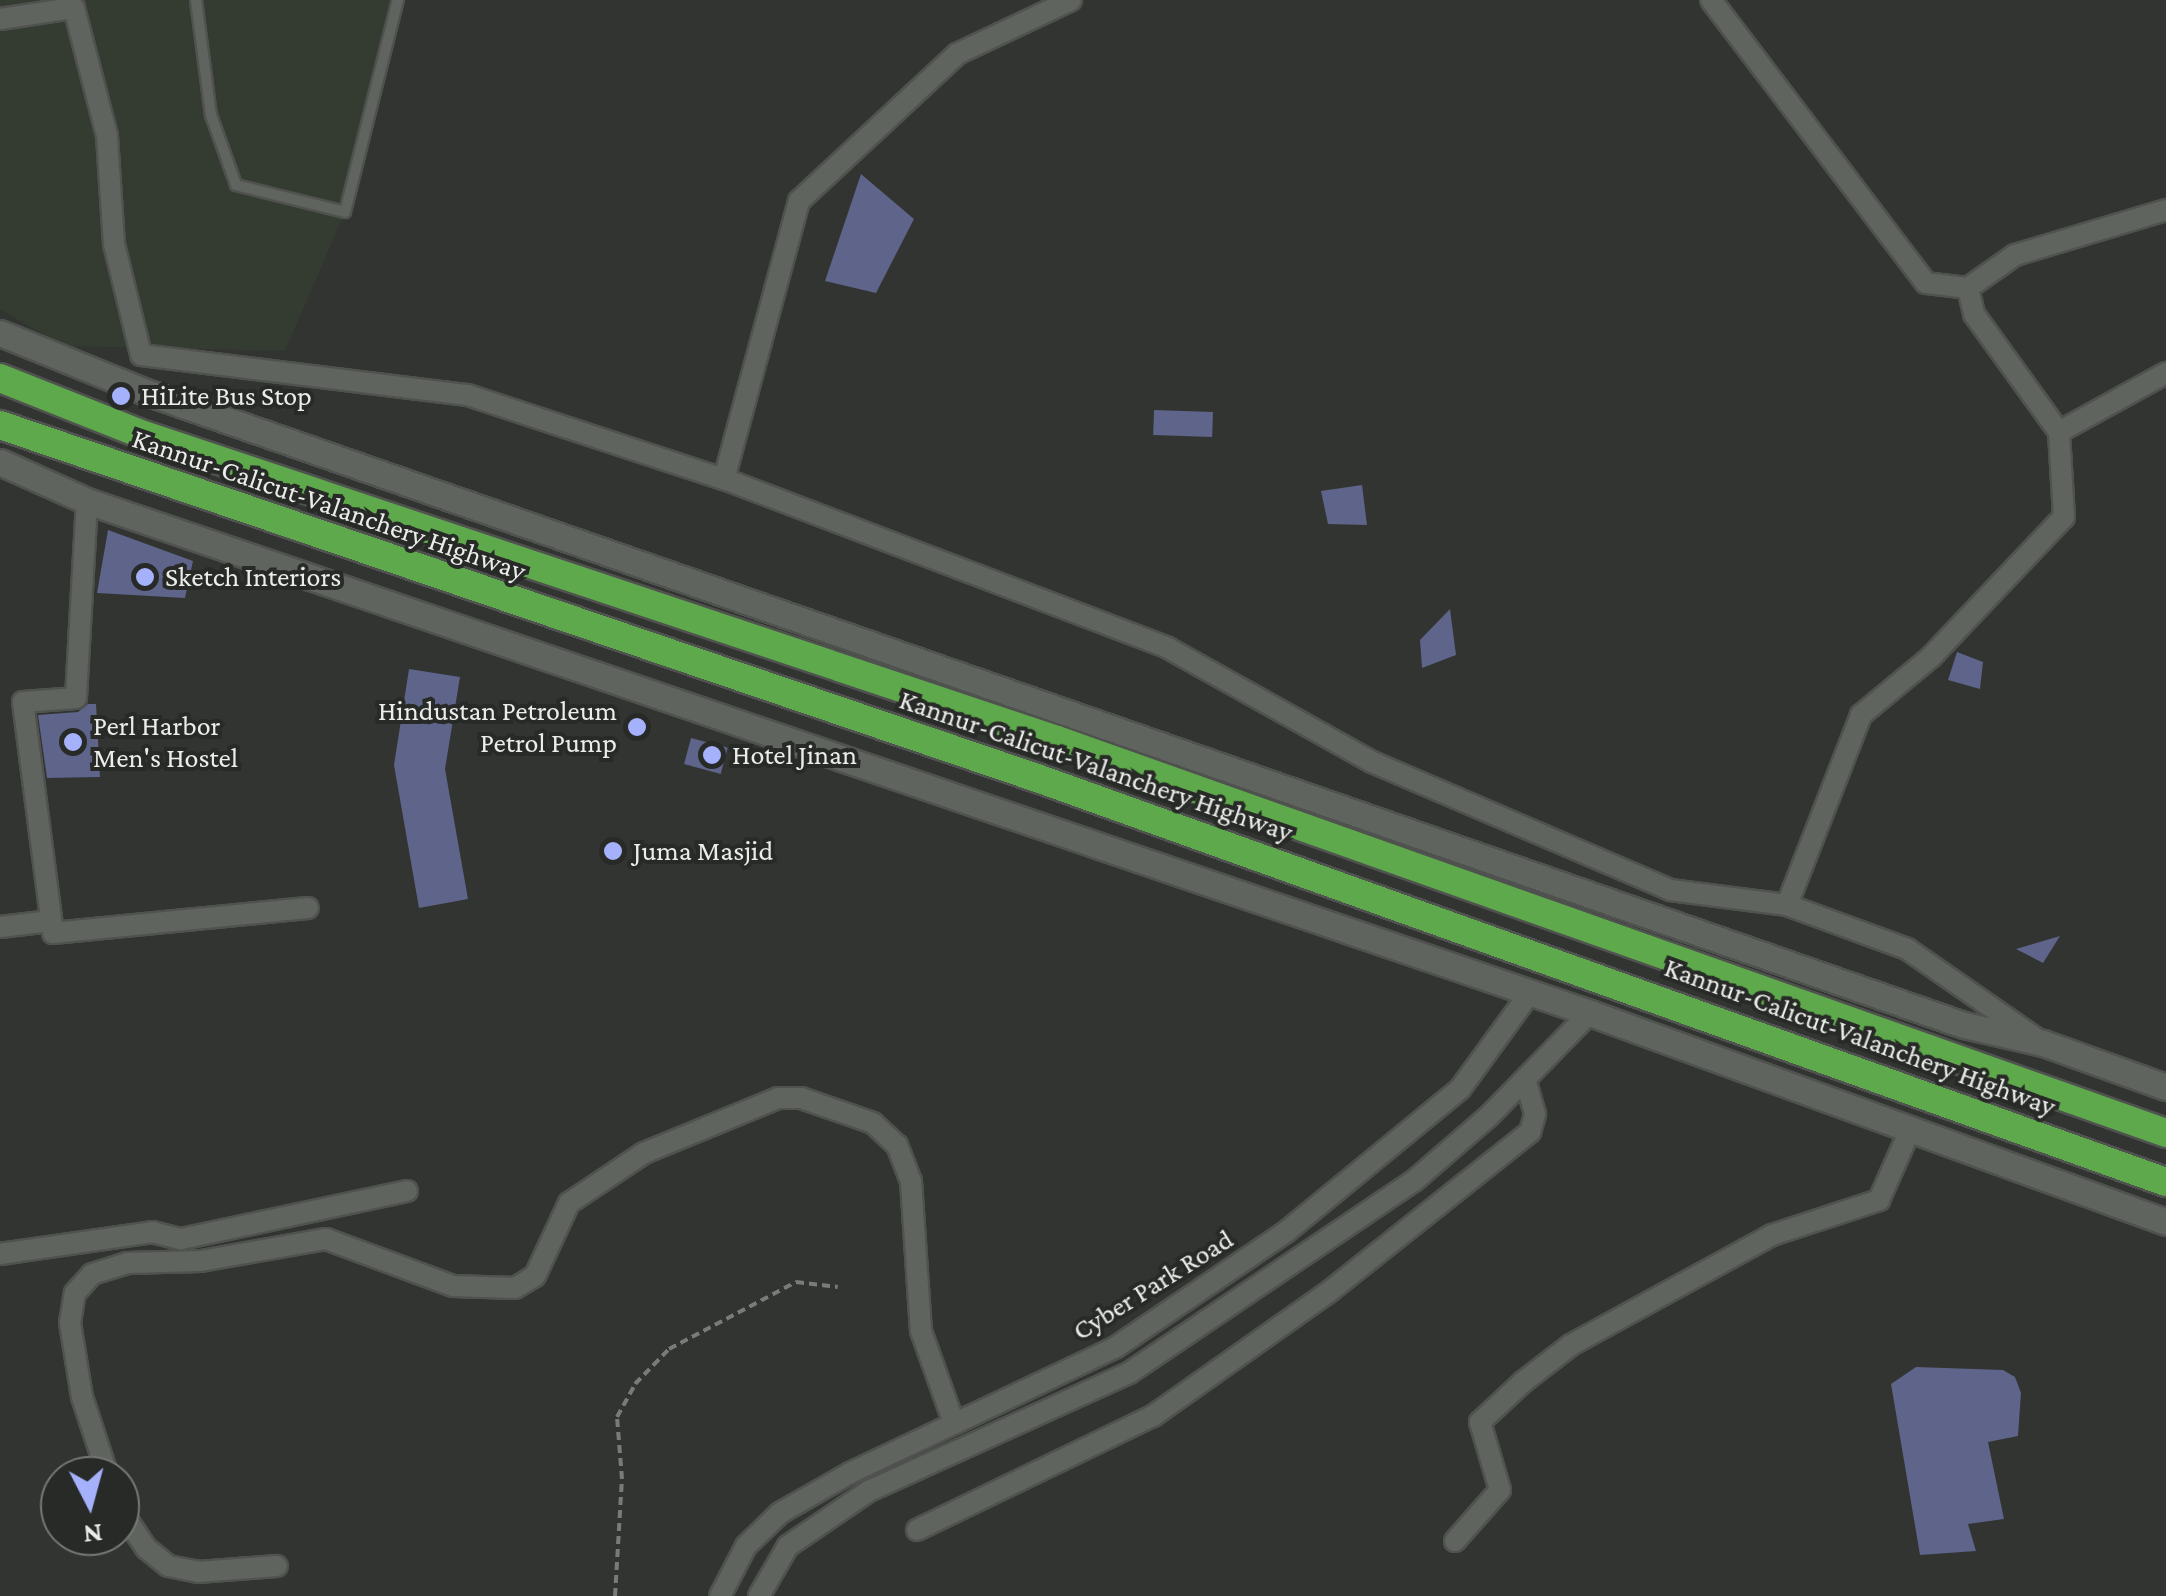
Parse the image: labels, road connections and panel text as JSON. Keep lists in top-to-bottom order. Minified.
{"streets":{"highway":["Kannur-Calicut-Valanchery Highway"],"street":["Cyber Park Road"]},"places":["HiLite Bus Stop","Sketch Interiors","Hindustan Petroleum Petrol Pump","Perl Harbor Men's Hostel","Hotel Jinan","Juma Masjid"],"north":"bottom"}
